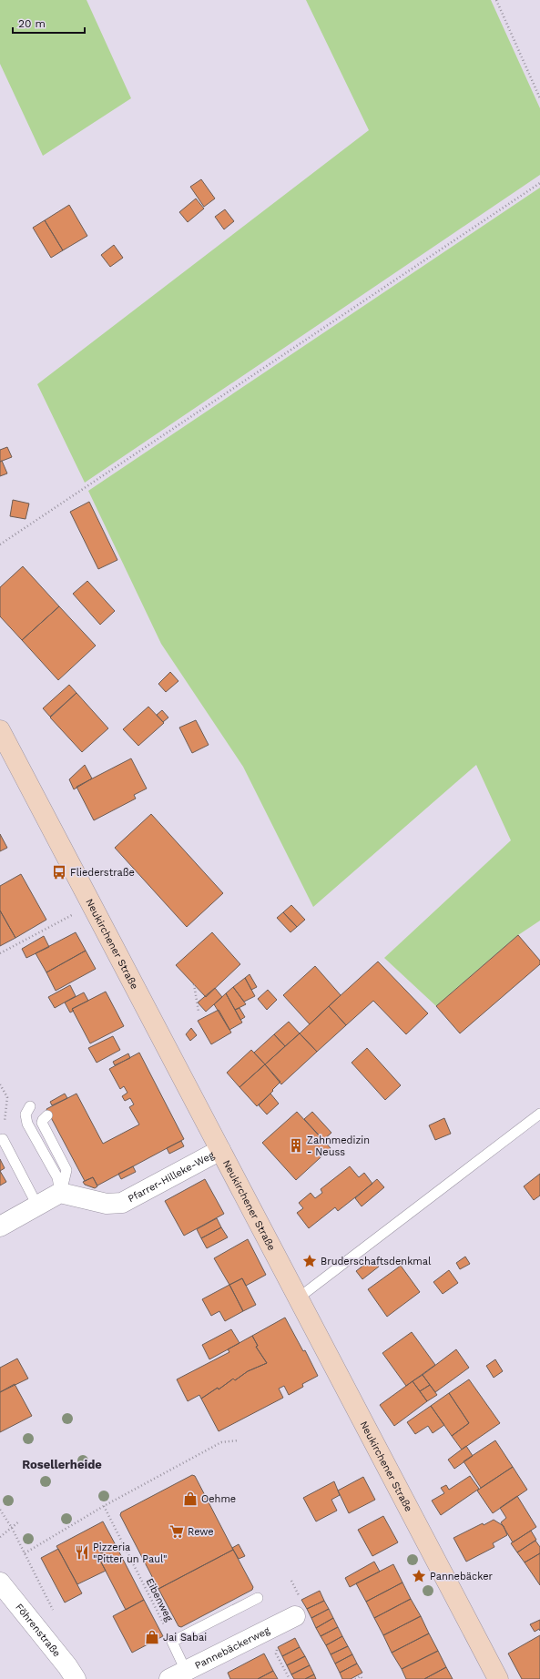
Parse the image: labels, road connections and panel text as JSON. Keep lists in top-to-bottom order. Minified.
{"streets":{"street":["Neukirchener Straße","Pfarrer-Hilleke-Weg","Föhrenstraße","Pannebäckerweg"],"path":["Eibenweg"]},"crossings":[["Neukirchener Straße","Pfarrer-Hilleke-Weg"]],"districts":["Rosellerheide"],"places":{"bus stop":["Fliederstraße"],"building":["Zahnmedizin - Neuss"],"place":["Bruderschaftsdenkmal","Pannebäcker"],"shop":["Oehme","Jai Sabai"],"supermarket":["Rewe"],"restaurant":["Pizzeria \"Pitter un Paul\""]},"scale_bar":"20 m"}
